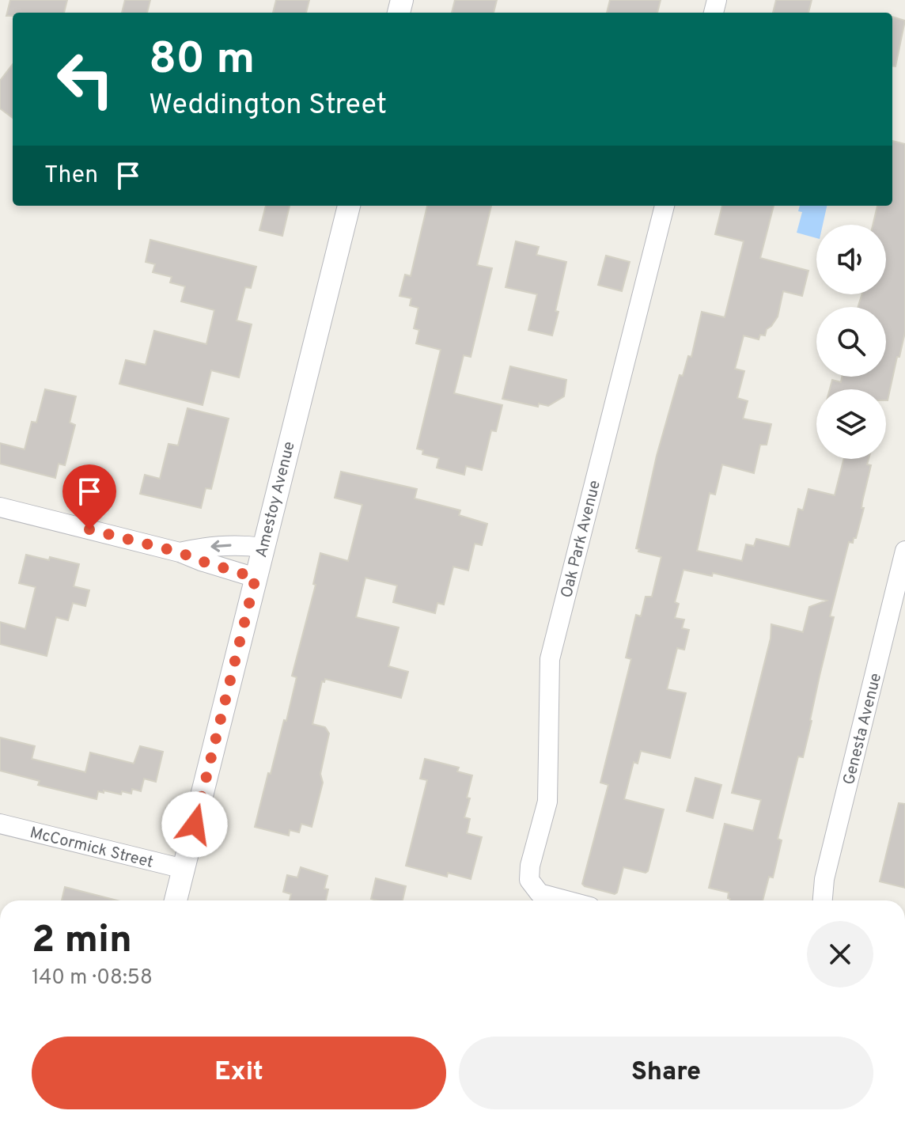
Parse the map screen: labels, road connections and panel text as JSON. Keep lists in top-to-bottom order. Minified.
{"streets":{"street":["Amestoy Avenue","Oak Park Avenue","Genesta Avenue","McCormick Street"]},"crossings":[["Amestoy Avenue","McCormick Street"]],"page":{"turn":["80 m","Weddington Street"],"then":"Then","heading":["2 min","140 m · 08:58"],"buttons":["Exit","Share"]}}
